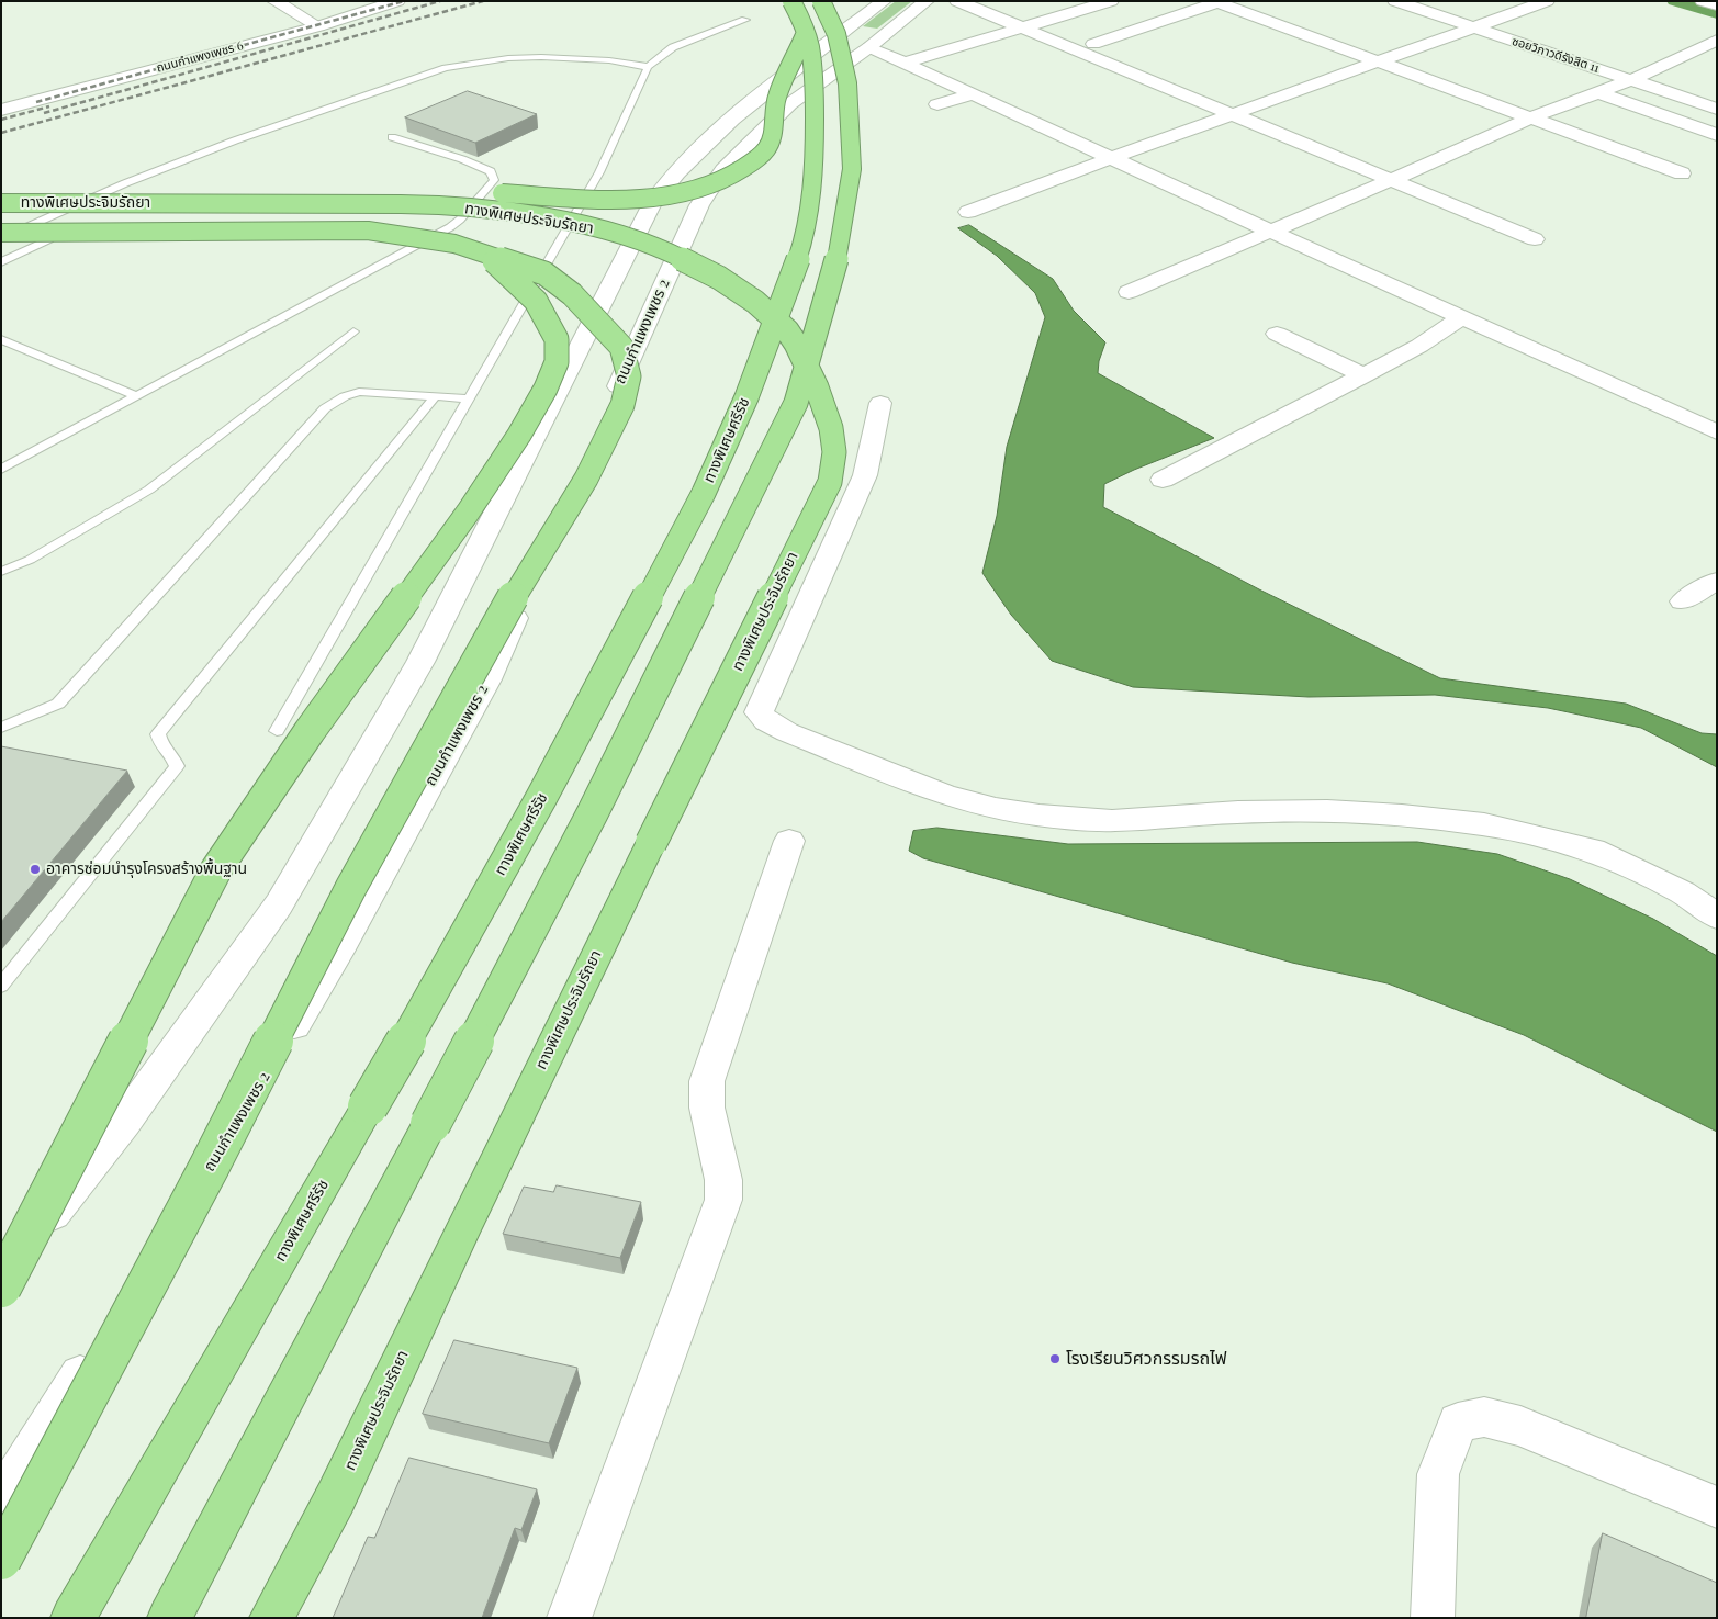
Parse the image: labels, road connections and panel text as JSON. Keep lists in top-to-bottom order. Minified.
{"streets":{"highway":["ทางพิเศษประจิมรัถยา","ทางพิเศษศรีรัช"],"street":["ซอยวิภาวดีรังสิต 11","ถนนกำแพงเพชร 6","ถนนกำแพงเพชร 2"]},"places":["อาคารซ่อมบำรุงโครงสร้างพื้นฐาน","โรงเรียนวิศวกรรมรถไฟ"]}
